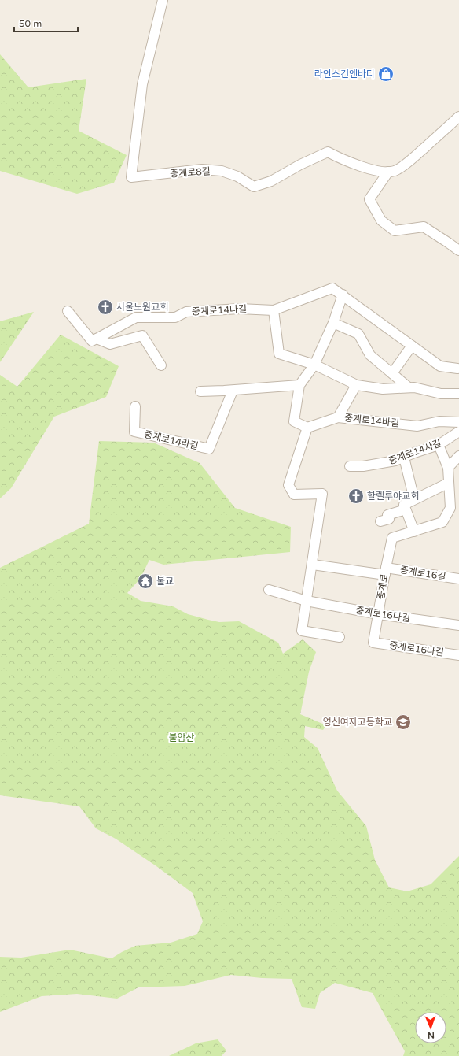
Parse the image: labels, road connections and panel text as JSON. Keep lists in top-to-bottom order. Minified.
{"streets":{"street":["중계로8길","중계로14다길","중계로14바길","중계로14라길","중계로14사길","중계로16길","중계로","중계로16다길","중계로16나길"]},"crossings":[["중계로16길","중계로"],["중계로","중계로16다길"],["중계로","중계로16나길"]],"parks":["불암산"],"places":{"shop":["라인스킨앤바디"],"church":["서울노원교회","할렐루야교회"],"temple":["불교"],"school or university":["영신여자고등학교"]},"scale_bar":"50 m","north":"bottom"}
